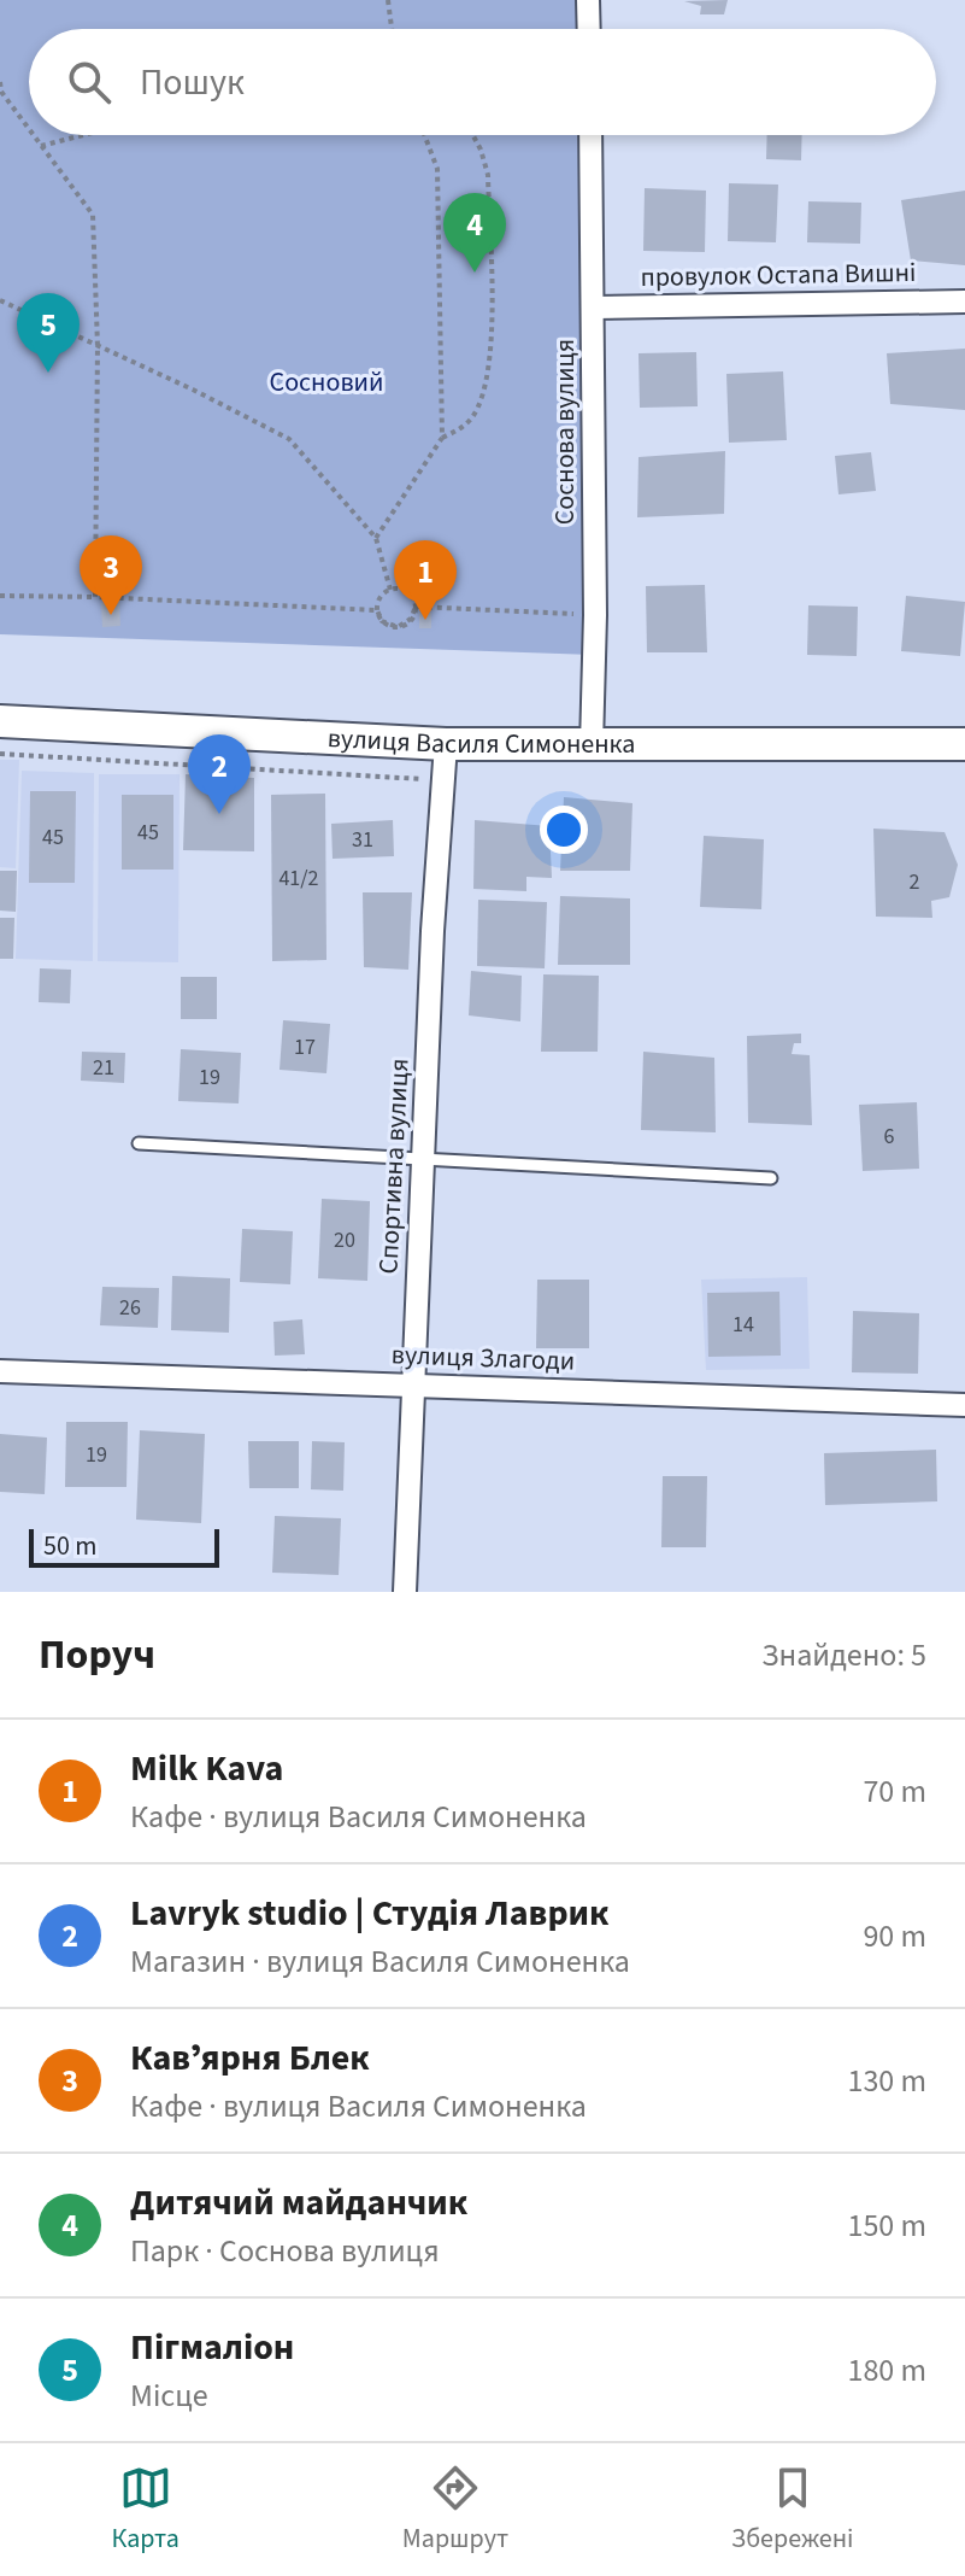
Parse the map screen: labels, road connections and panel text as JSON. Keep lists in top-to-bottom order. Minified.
{"streets":{"street":["провулок Остапа Вишні","Соснова вулиця","вулиця Василя Симоненка","Спортивна вулиця","вулиця Злагоди"]},"crossings":[["провулок Остапа Вишні","Соснова вулиця"],["Соснова вулиця","вулиця Василя Симоненка"],["вулиця Василя Симоненка","Спортивна вулиця"],["Спортивна вулиця","вулиця Злагоди"]],"parks":["Сосновий"],"house_numbers":["45","45","31","41/2","2","17","21","19","6","20","26","14","19"],"scale_bar":"50 m","page":{"search":"Пошук","pins":["4","5","3","1","2"],"scale":"50 m","heading":["Поруч","Знайдено: 5"],"list":[{"mark":"1","name":"Milk Kava","note":"Кафе · вулиця Василя Симоненка","value":"70 m"},{"mark":"2","name":"Lavryk studio | Студія Лаврик","note":"Магазин · вулиця Василя Симоненка","value":"90 m"},{"mark":"3","name":"Кавʼярня Блек","note":"Кафе · вулиця Василя Симоненка","value":"130 m"},{"mark":"4","name":"Дитячий майданчик","note":"Парк · Соснова вулиця","value":"150 m"},{"mark":"5","name":"Пігмаліон","note":"Місце","value":"180 m"}],"nav":["Карта","Маршрут","Збережені"]}}
